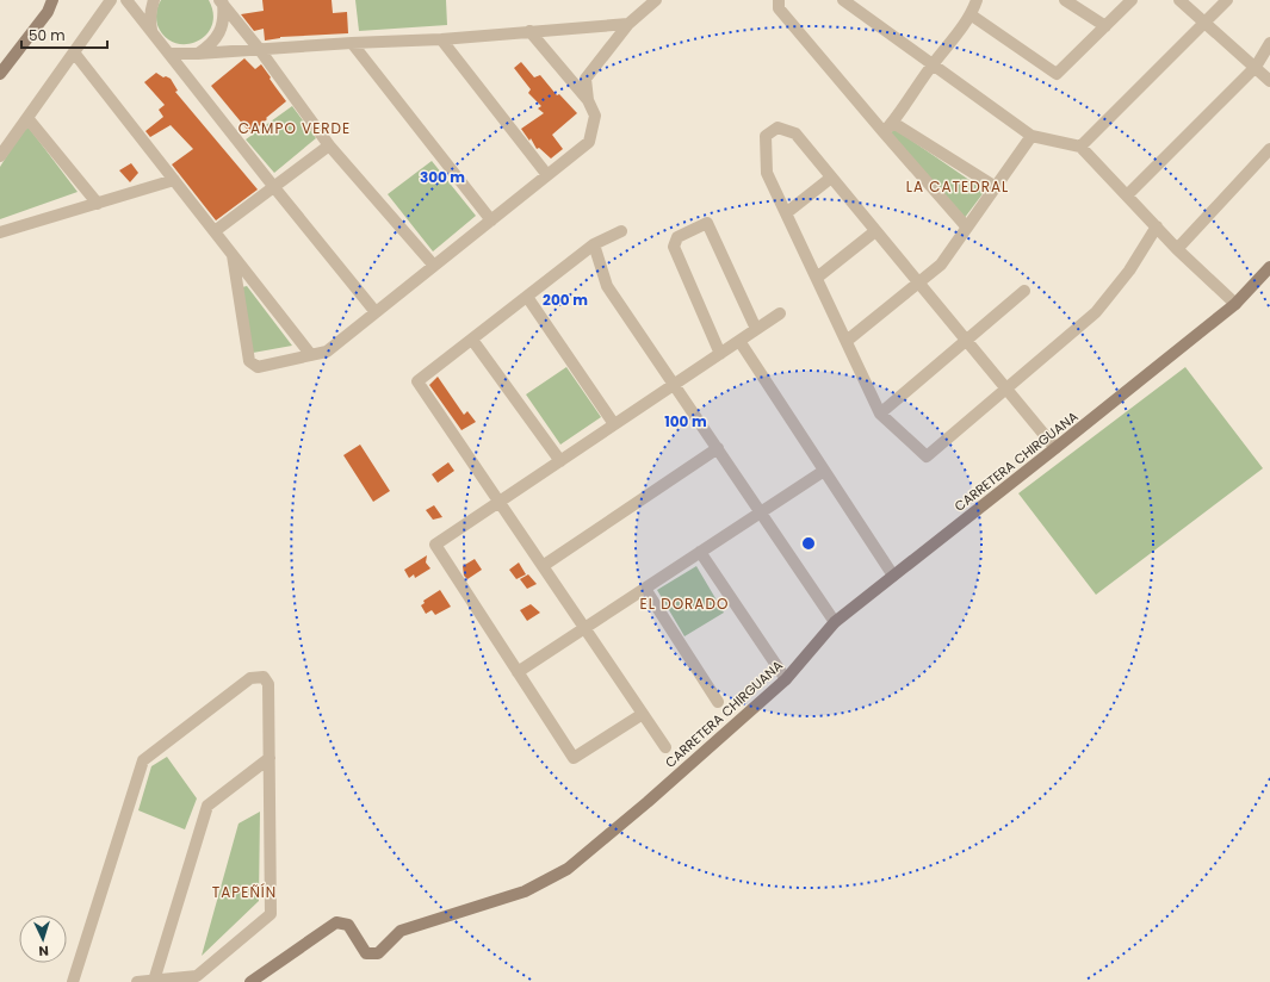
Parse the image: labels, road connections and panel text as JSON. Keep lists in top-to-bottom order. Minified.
{"streets":{"street":["CARRETERA CHIRGUANA"]},"districts":["CAMPO VERDE","LA CATEDRAL","EL DORADO","TAPEÑÍN"],"scale_bar":"50 m","north":"bottom","rings":["300 m","200 m","100 m"]}
